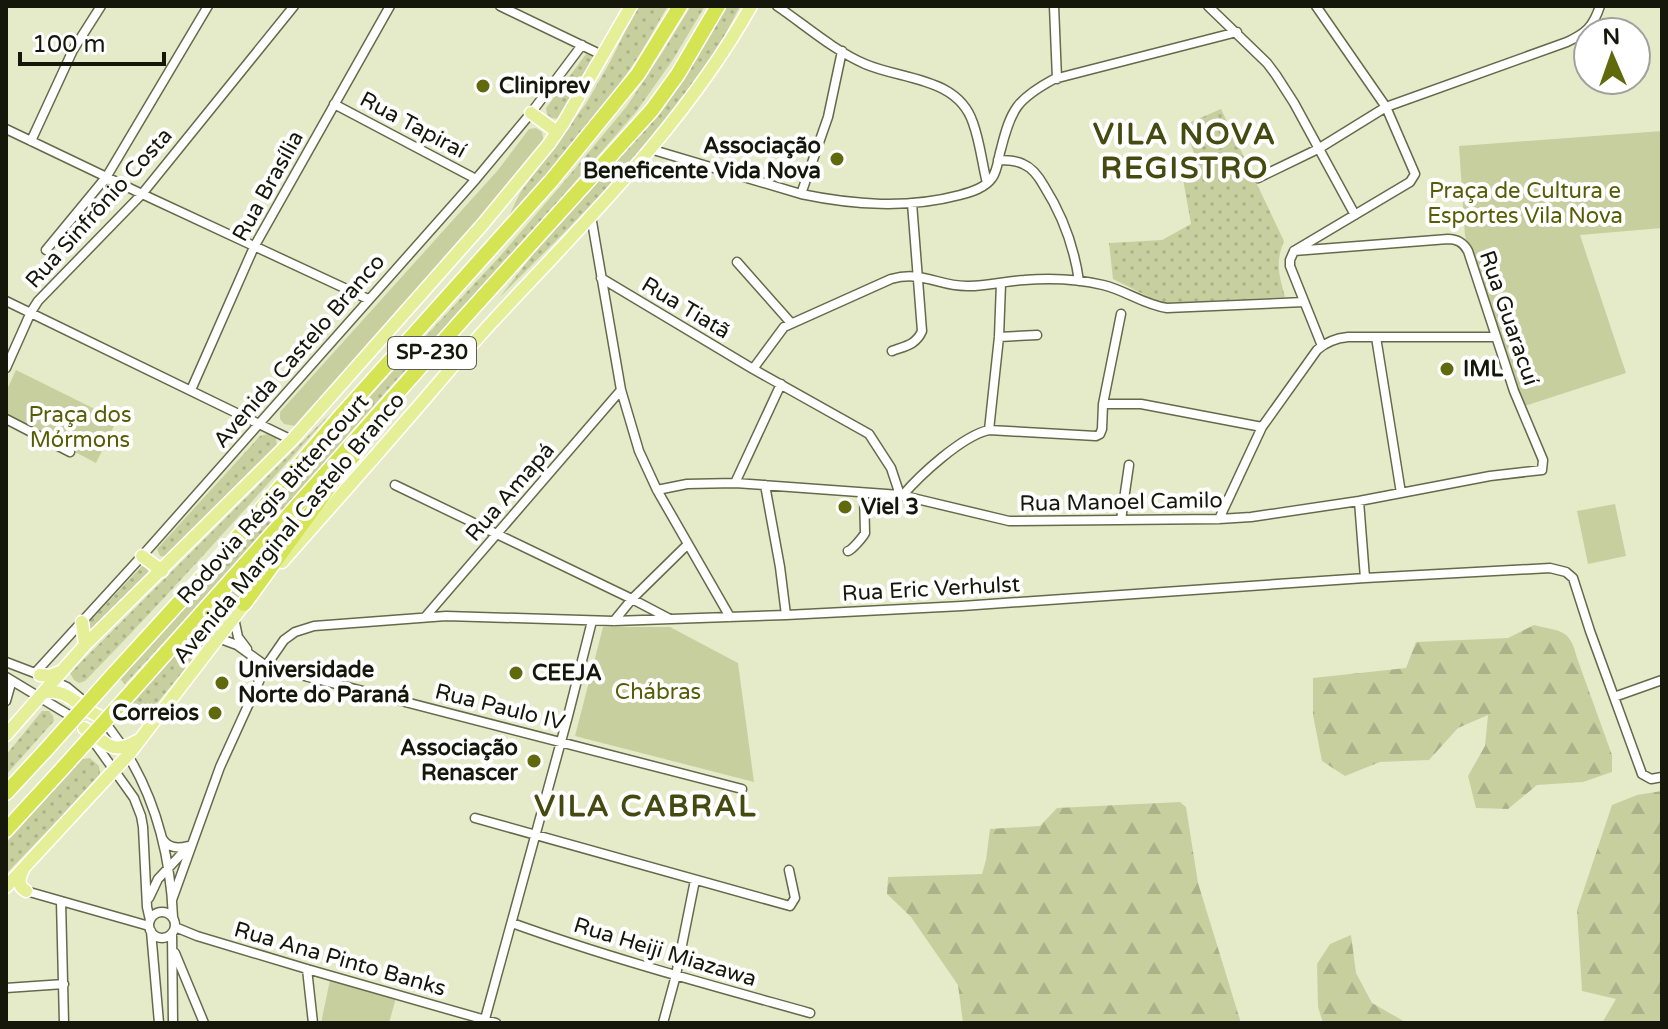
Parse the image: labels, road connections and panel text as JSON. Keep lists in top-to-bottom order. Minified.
{"streets":{"highway":["SP-230","Rodovia Régis Bittencourt"],"main road":["Avenida Marginal Castelo Branco"],"street":["Rua Tapiraí","Rua Brasília","Rua Sinfrônio Costa","Rua Tiatã","Rua Guaracuí","Avenida Castelo Branco","Rua Amapá","Rua Manoel Camilo","Rua Eric Verhulst","Rua Paulo IV","Rua Heiji Miazawa","Rua Ana Pinto Banks"]},"crossings":[["Rua Tapiraí","Rua Brasília"],["Rua Tapiraí","Avenida Castelo Branco"],["Rua Guaracuí","Rua Manoel Camilo"],["Rua Amapá","Rua Eric Verhulst"],["Avenida Marginal Castelo Branco","Rua Paulo IV"],["Rua Eric Verhulst","Rua Paulo IV"]],"districts":["VILA NOVA REGISTRO","VILA CABRAL"],"parks":["Praça de Cultura e Esportes Vila Nova","Praça dos Mórmons","Chábras"],"places":["Cliniprev","Associação Beneficente Vida Nova","IML","Viel 3","CEEJA","Universidade Norte do Paraná","Correios","Associação Renascer"],"scale_bar":"100 m","north":"top"}
